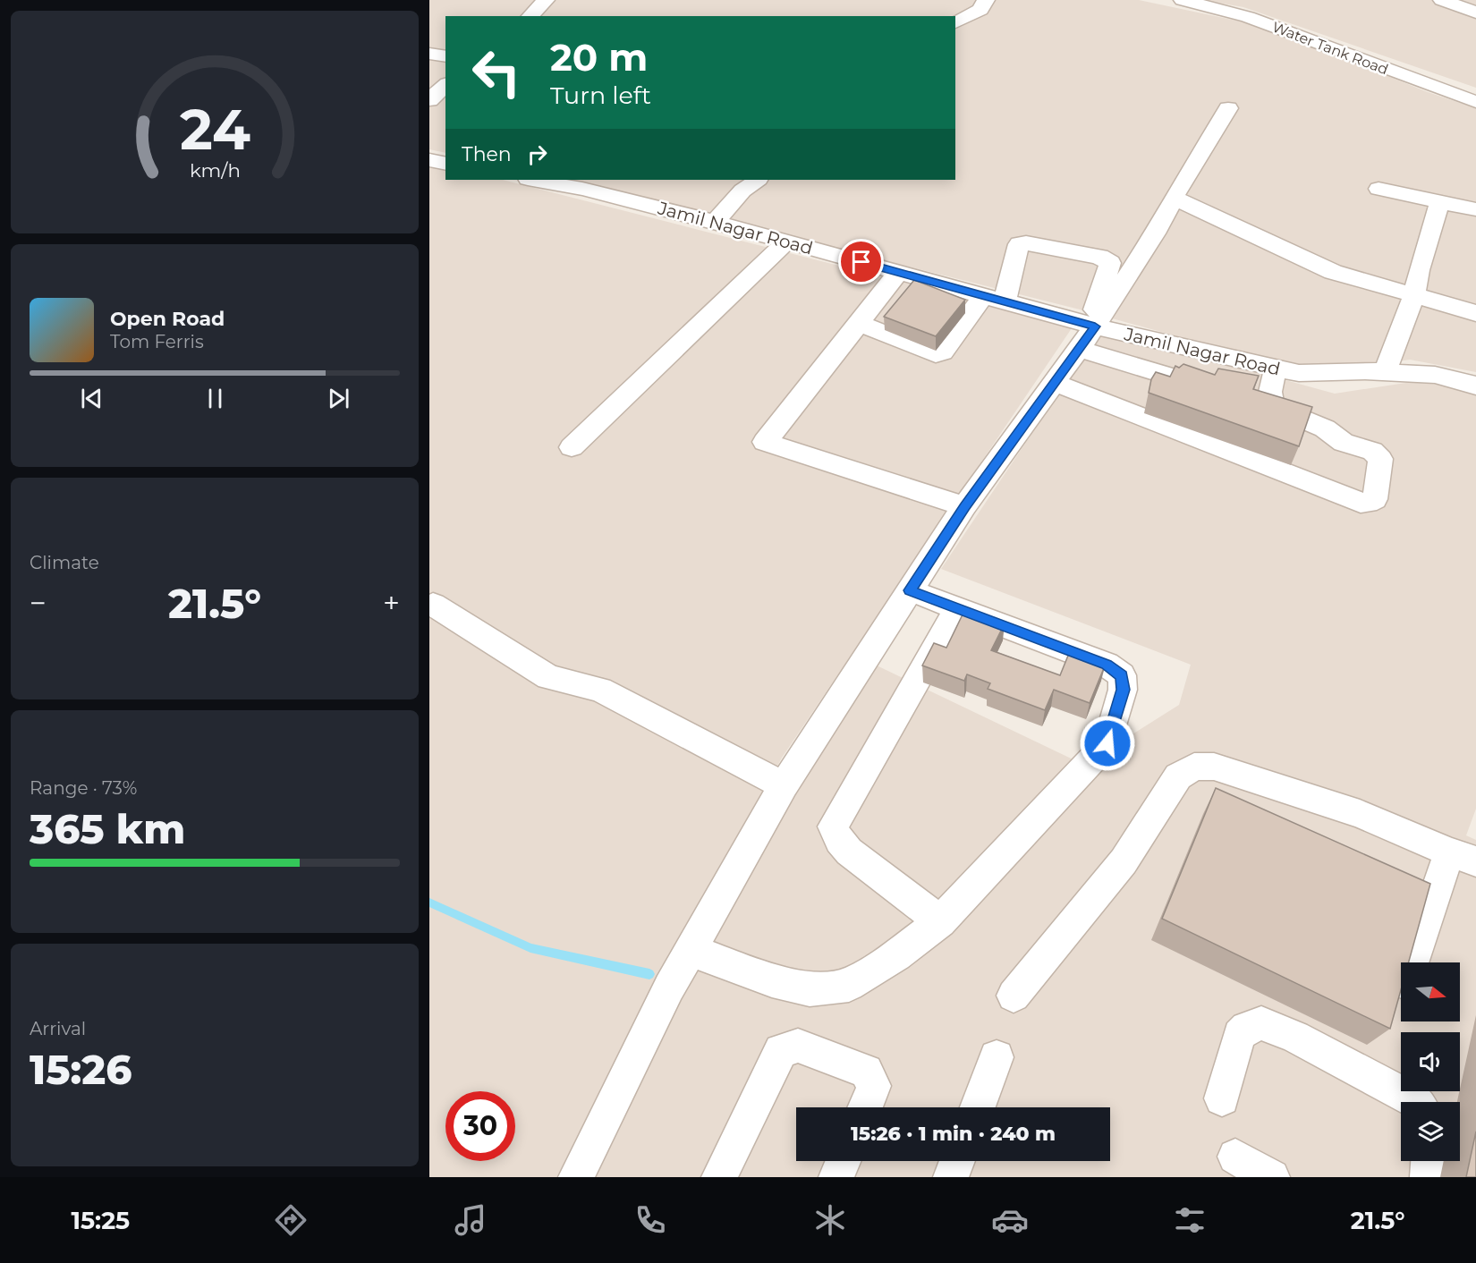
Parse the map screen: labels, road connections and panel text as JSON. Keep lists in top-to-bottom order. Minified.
{"streets":{"street":["Water Tank Road","Jamil Nagar Road"]},"north":"right","page":{"turn":["20 m","Turn left"],"then":"Then","song":["Open Road","Tom Ferris"],"tile":["Climate",["Range · 73%","365 km"],["Arrival","15:26"]],"heat":["−","21.5°","+"],"limit":"30","trip":"15:26 · 1 min · 240 m","tabs":["15:25","21.5°"],"gauge":["24","km/h"]}}
